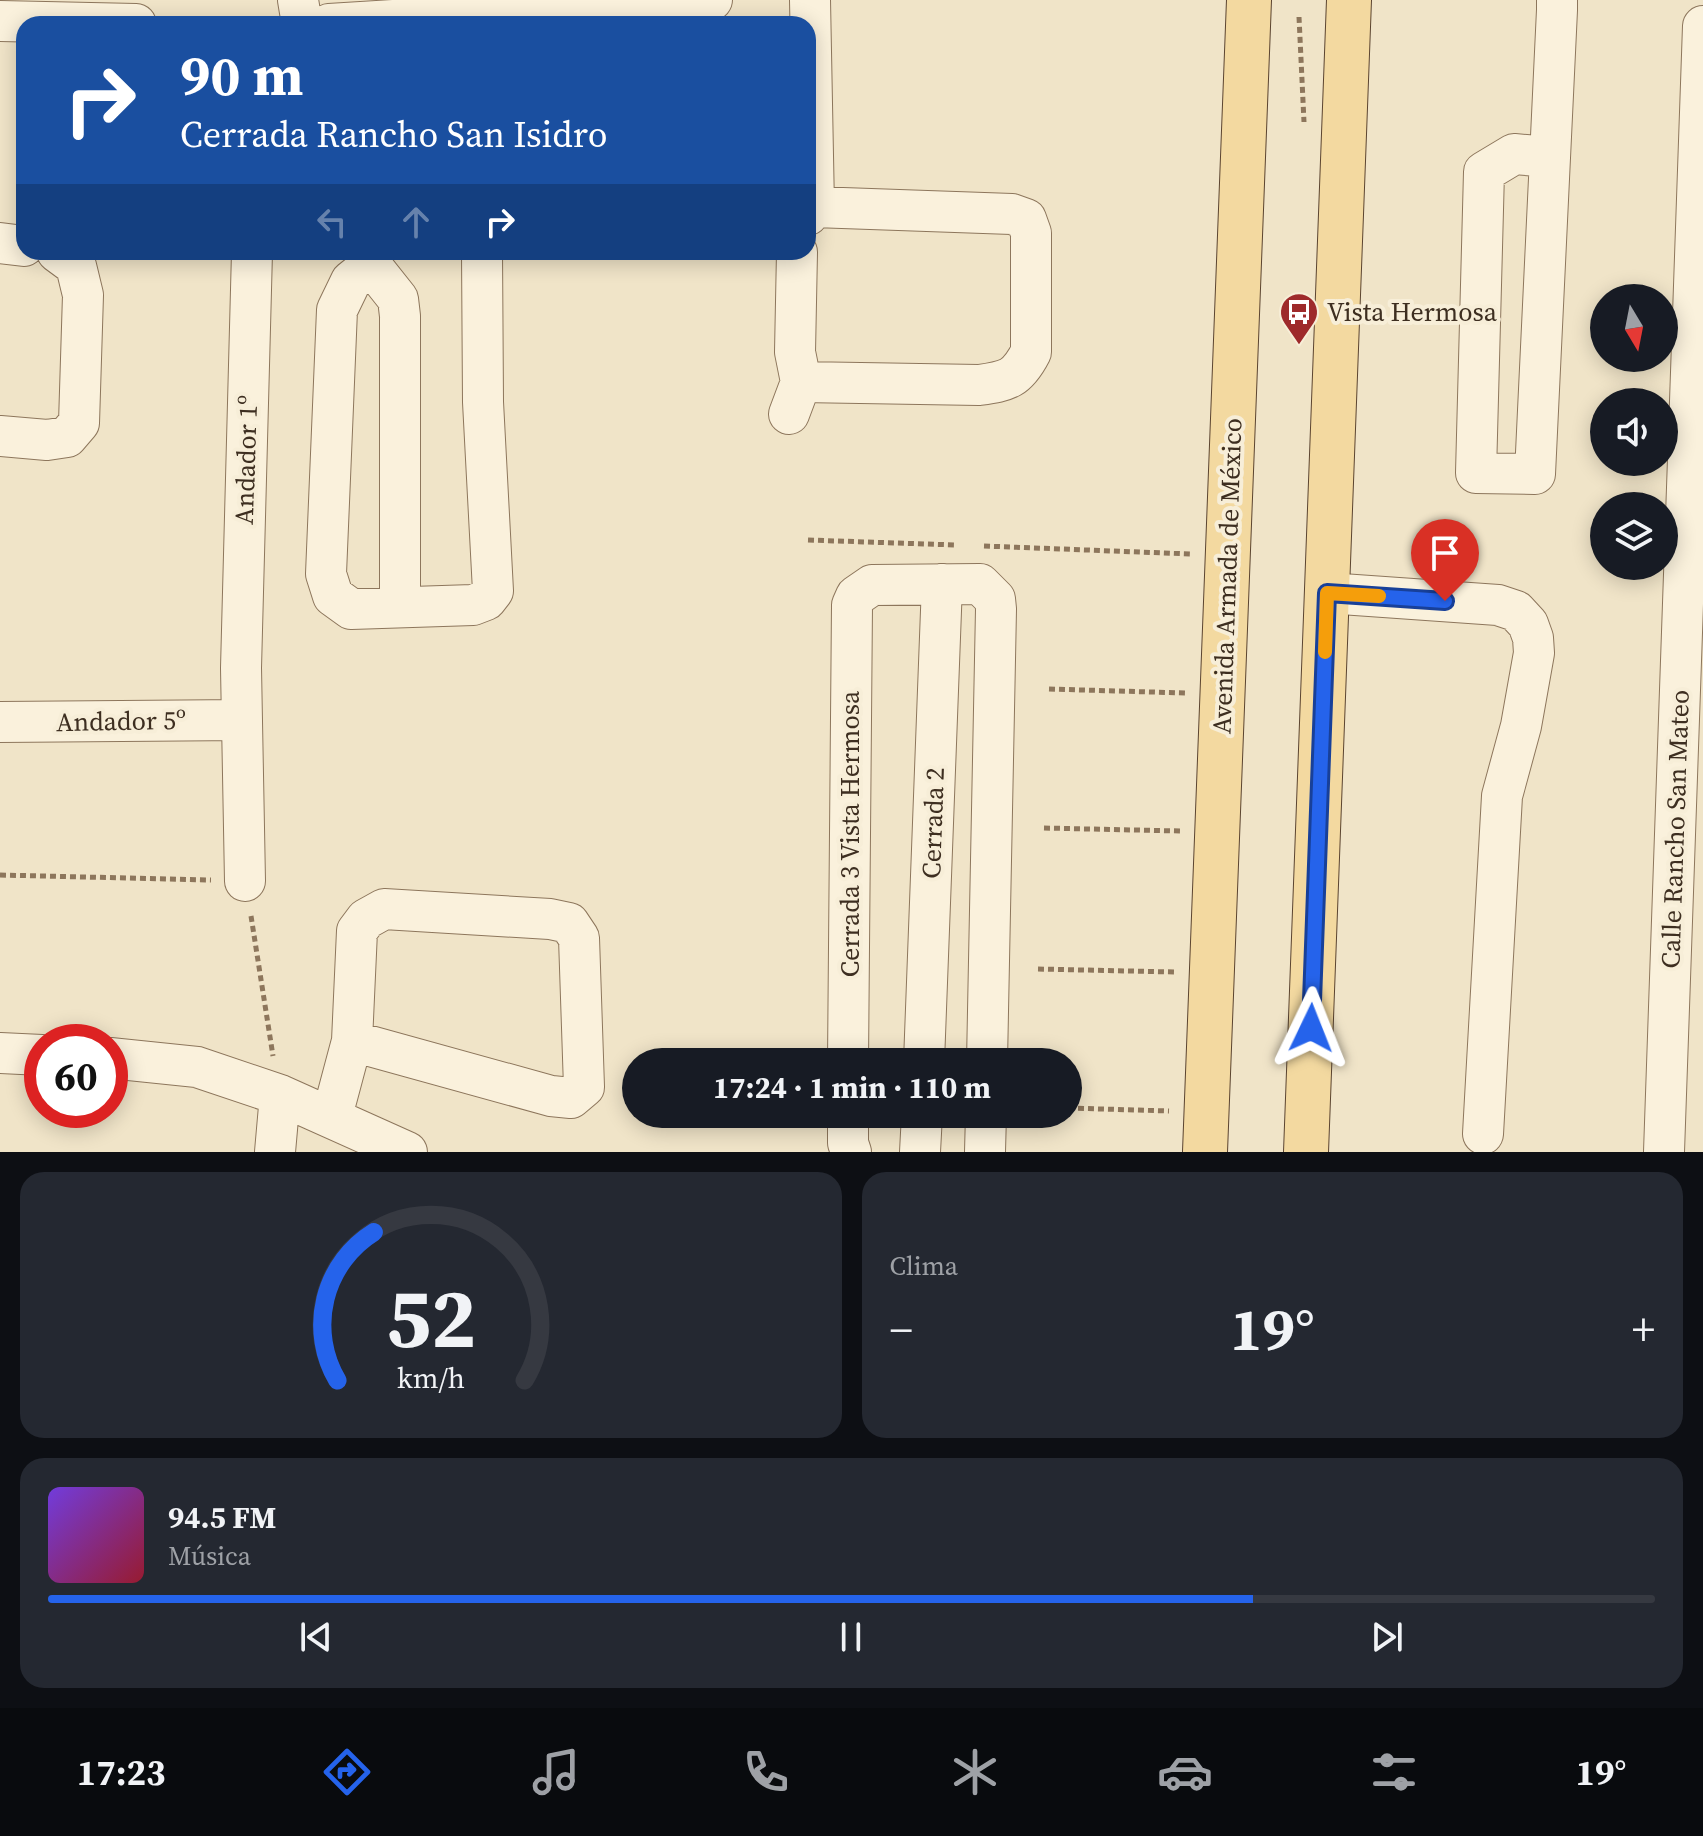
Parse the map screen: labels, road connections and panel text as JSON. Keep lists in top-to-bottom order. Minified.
{"streets":{"main road":["Avenida Armada de México"],"street":["Andador 1º","Andador 5º","Cerrada 2","Calle Rancho San Mateo","Cerrada 3 Vista Hermosa"]},"crossings":[["Andador 1º","Andador 5º"],["Cerrada 2","Cerrada 3 Vista Hermosa"]],"places":{"bus stop":["Vista Hermosa"]},"north":"bottom","page":{"turn":["90 m","Cerrada Rancho San Isidro"],"limit":"60","trip":"17:24 · 1 min · 110 m","tile":"Clima","heat":["−","19°","+"],"song":["94.5 FM","Música"],"tabs":["17:23","19°"],"gauge":["52","km/h"]}}
